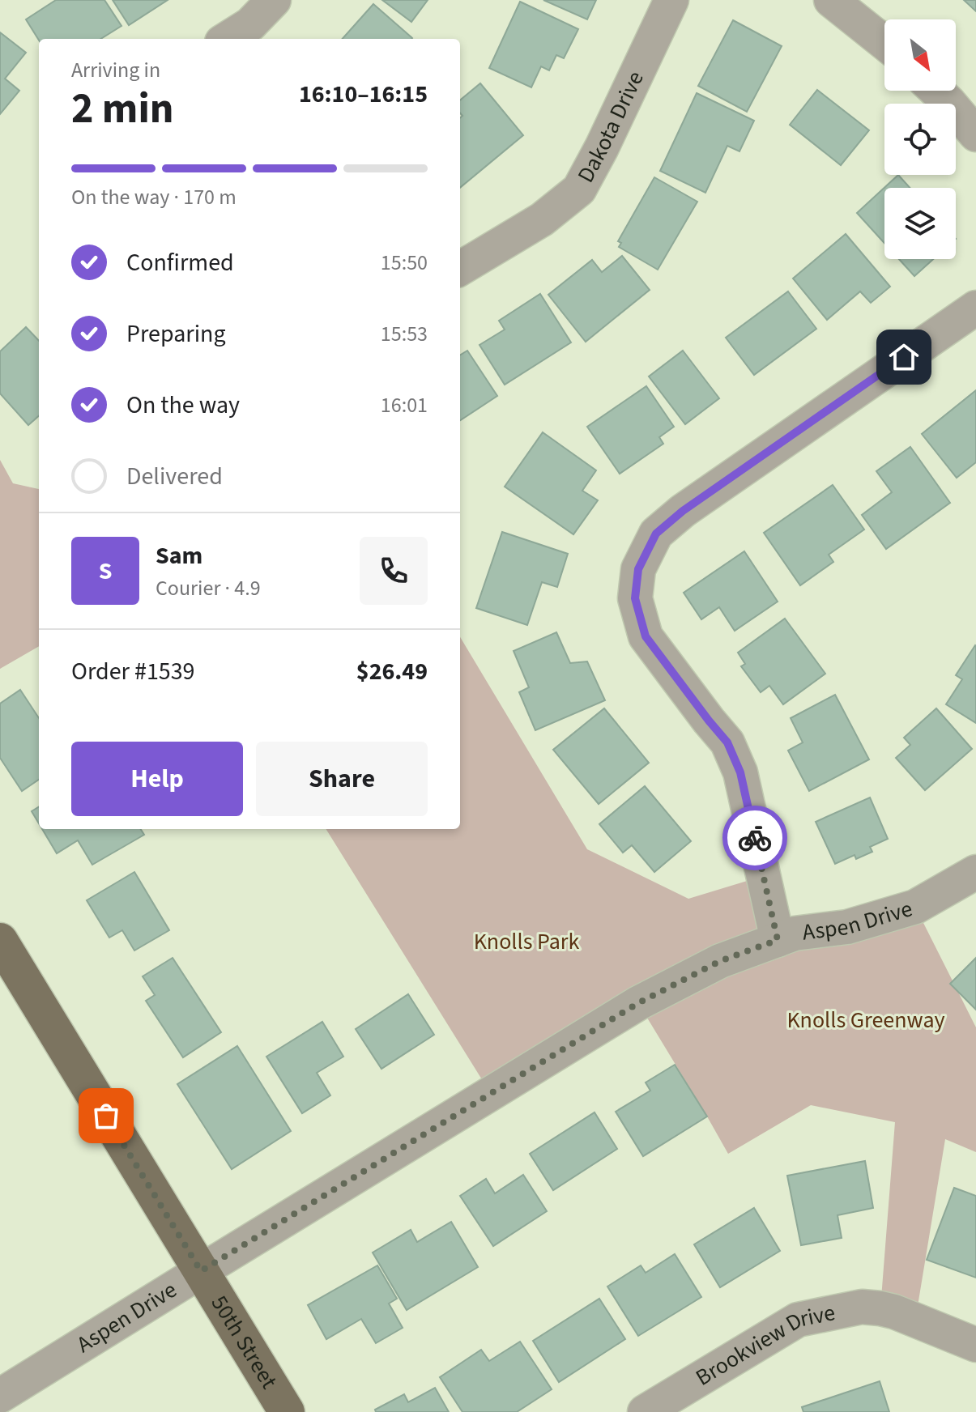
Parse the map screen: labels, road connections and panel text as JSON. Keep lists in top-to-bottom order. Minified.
{"streets":{"main road":["50th Street"],"street":["Dakota Drive","Aspen Drive","Brookview Drive"]},"crossings":[["Aspen Drive","50th Street"]],"parks":["Knolls Park","Knolls Greenway"],"north":"bottom right","page":{"heading":["2 min","Arriving in","16:10–16:15"],"panel":["Sam","Courier · 4.9","Order #1539","$26.49"],"bar":"On the way · 170 m","list":[["Confirmed","15:50"],["Preparing","15:53"],["On the way","16:01"],"Delivered"],"round":"S","buttons":["Help","Share"]}}
